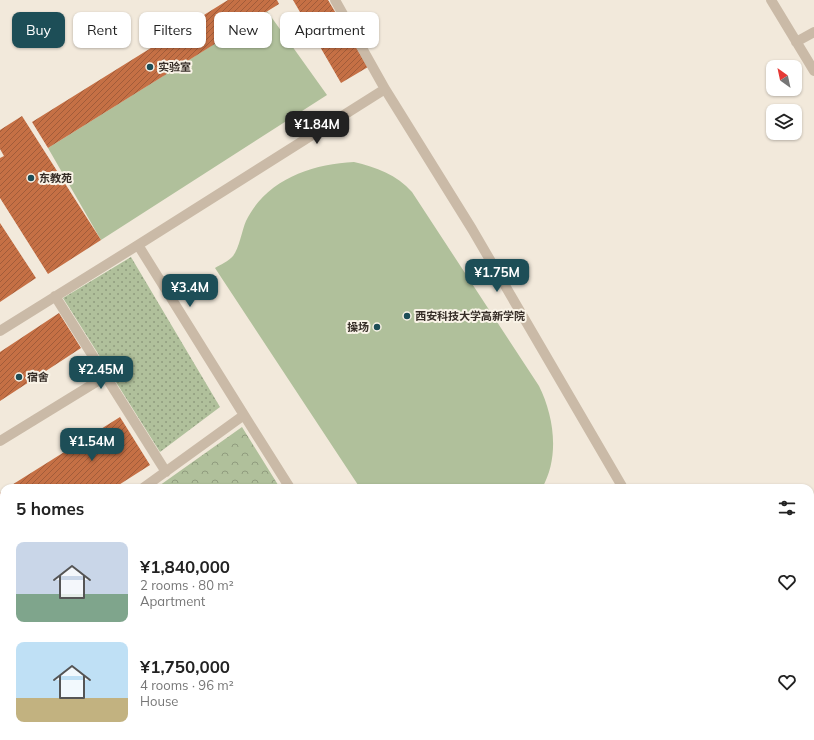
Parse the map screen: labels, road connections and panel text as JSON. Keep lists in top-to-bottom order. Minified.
{"places":["实验室","东教苑","西安科技大学高新学院","操场","宿舍"],"north":"top left","page":{"chip":["Buy","Rent","Filters","New","Apartment"],"price":["¥1.84M","¥1.75M","¥3.4M","¥2.45M","¥1.54M"],"heading":"5 homes","list":[{"name":"¥1,840,000","note":"2 rooms · 80 m² · Apartment"},{"name":"¥1,750,000","note":"4 rooms · 96 m² · House"}]}}
